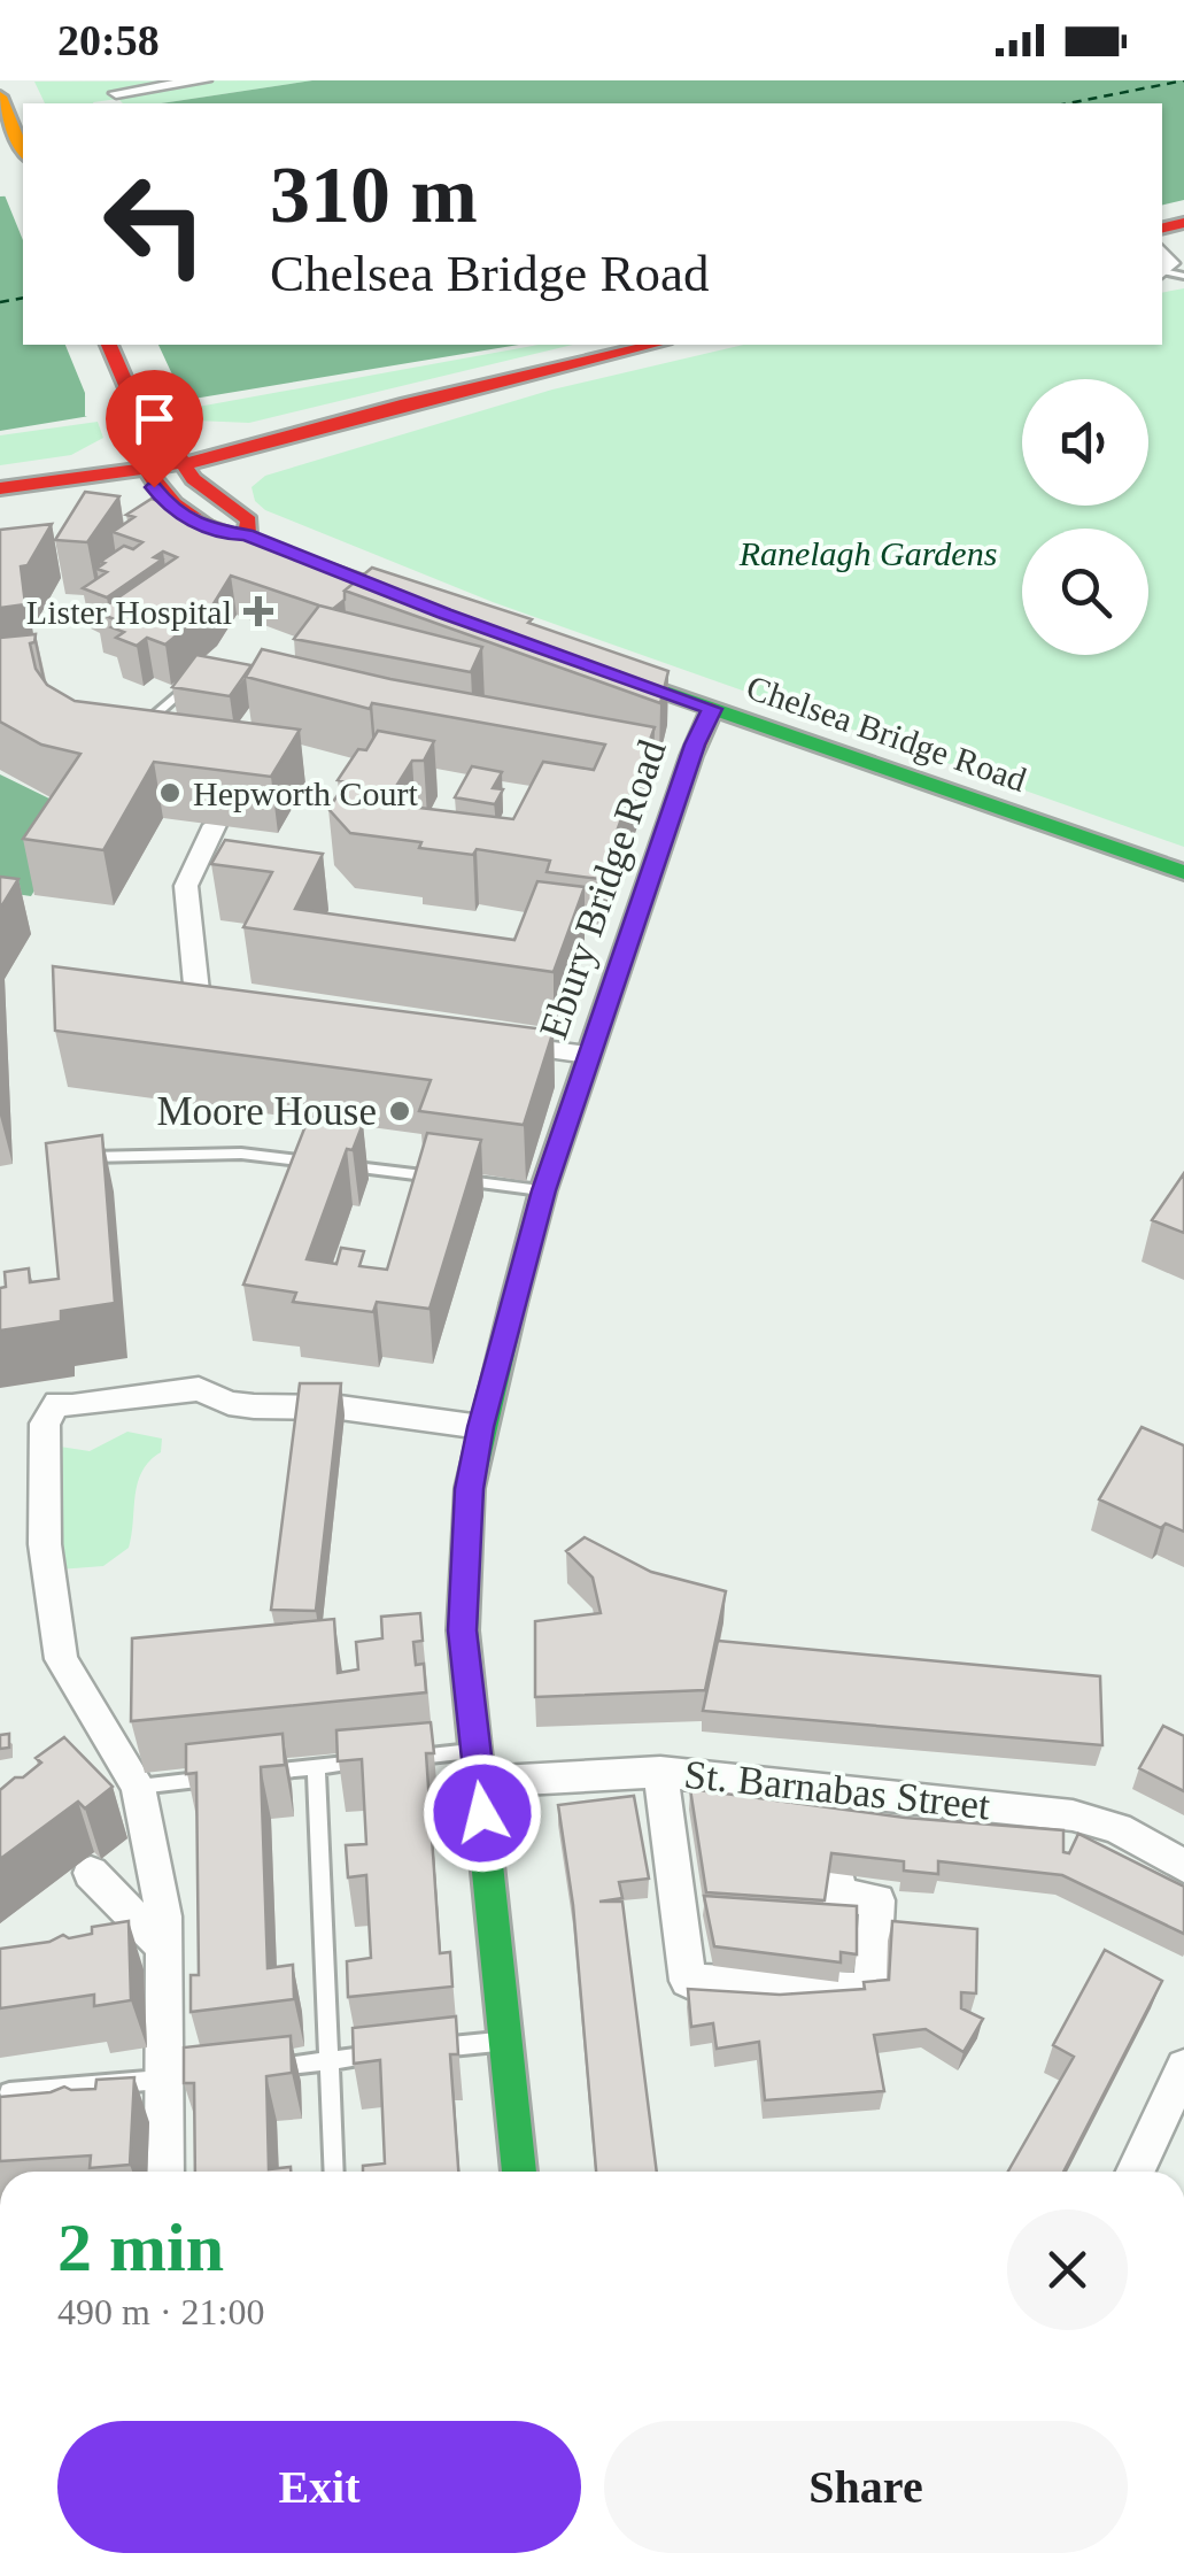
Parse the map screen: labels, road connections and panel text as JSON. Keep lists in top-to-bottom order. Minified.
{"streets":{"main road":["Chelsea Bridge Road","Ebury Bridge Road"],"street":["St. Barnabas Street"]},"crossings":[["Chelsea Bridge Road","Ebury Bridge Road"],["Ebury Bridge Road","St. Barnabas Street"]],"parks":["Ranelagh Gardens"],"places":{"health":["Lister Hospital"],"other":["Hepworth Court","Moore House"]},"page":{"status":"20:58","turn":["310 m","Chelsea Bridge Road"],"heading":["2 min","490 m · 21:00"],"buttons":["Exit","Share"]}}
